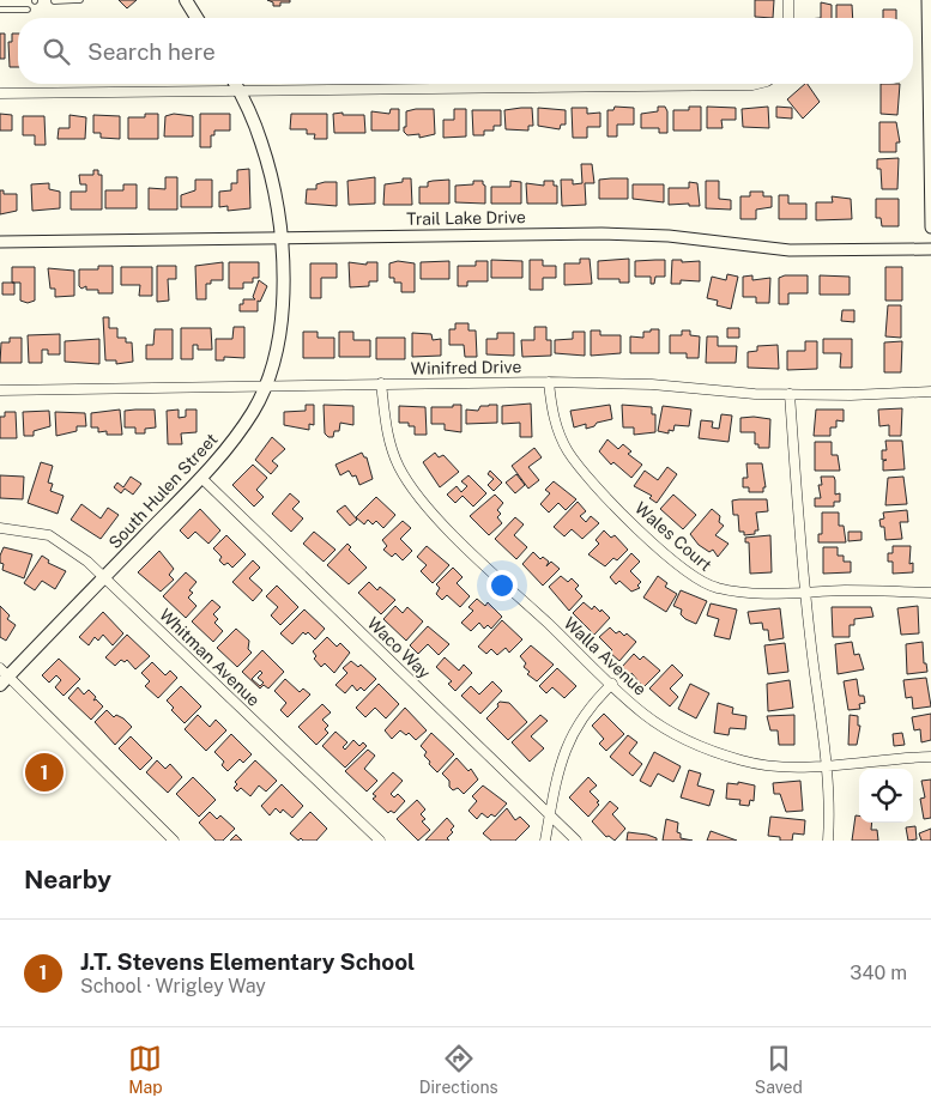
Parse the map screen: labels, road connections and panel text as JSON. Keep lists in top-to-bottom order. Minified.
{"streets":{"main road":["South Hulen Street"],"street":["Trail Lake Drive","Winifred Drive","Wales Court","Waco Way","Walla Avenue","Whitman Avenue"]},"crossings":[["Trail Lake Drive","South Hulen Street"],["Winifred Drive","South Hulen Street"],["Winifred Drive","Wales Court"],["Winifred Drive","Walla Avenue"],["South Hulen Street","Waco Way"],["South Hulen Street","Whitman Avenue"]],"page":{"search":"Search here","pins":"1","heading":"Nearby","list":[{"mark":"1","name":"J.T. Stevens Elementary School","note":"School · Wrigley Way","value":"340 m"}],"nav":["Map","Directions","Saved"]}}
